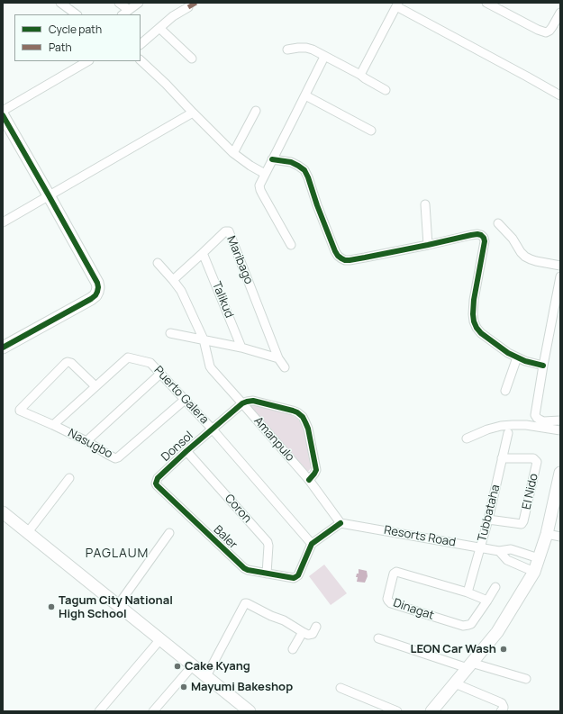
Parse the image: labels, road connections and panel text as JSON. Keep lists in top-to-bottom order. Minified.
{"streets":{"street":["Maribago","Talikud","Puerto Galera","Amanpulo","Nasugbo","Donsol","El Nido","Coron","Tubbataha","Resorts Road","Baler","Dinagat"]},"crossings":[["Maribago","Talikud"],["Maribago","Amanpulo"],["Puerto Galera","Nasugbo"],["Puerto Galera","Donsol"],["Puerto Galera","Baler"],["Amanpulo","Donsol"],["Amanpulo","Resorts Road"],["Donsol","Coron"],["Donsol","Baler"],["El Nido","Tubbataha"],["Coron","Baler"],["Tubbataha","Resorts Road"],["Tubbataha","Dinagat"]],"districts":["PAGLAUM"],"places":["Tagum City National High School","LEON Car Wash","Cake Kyang","Mayumi Bakeshop"],"legend":["Cycle path","Path"]}
